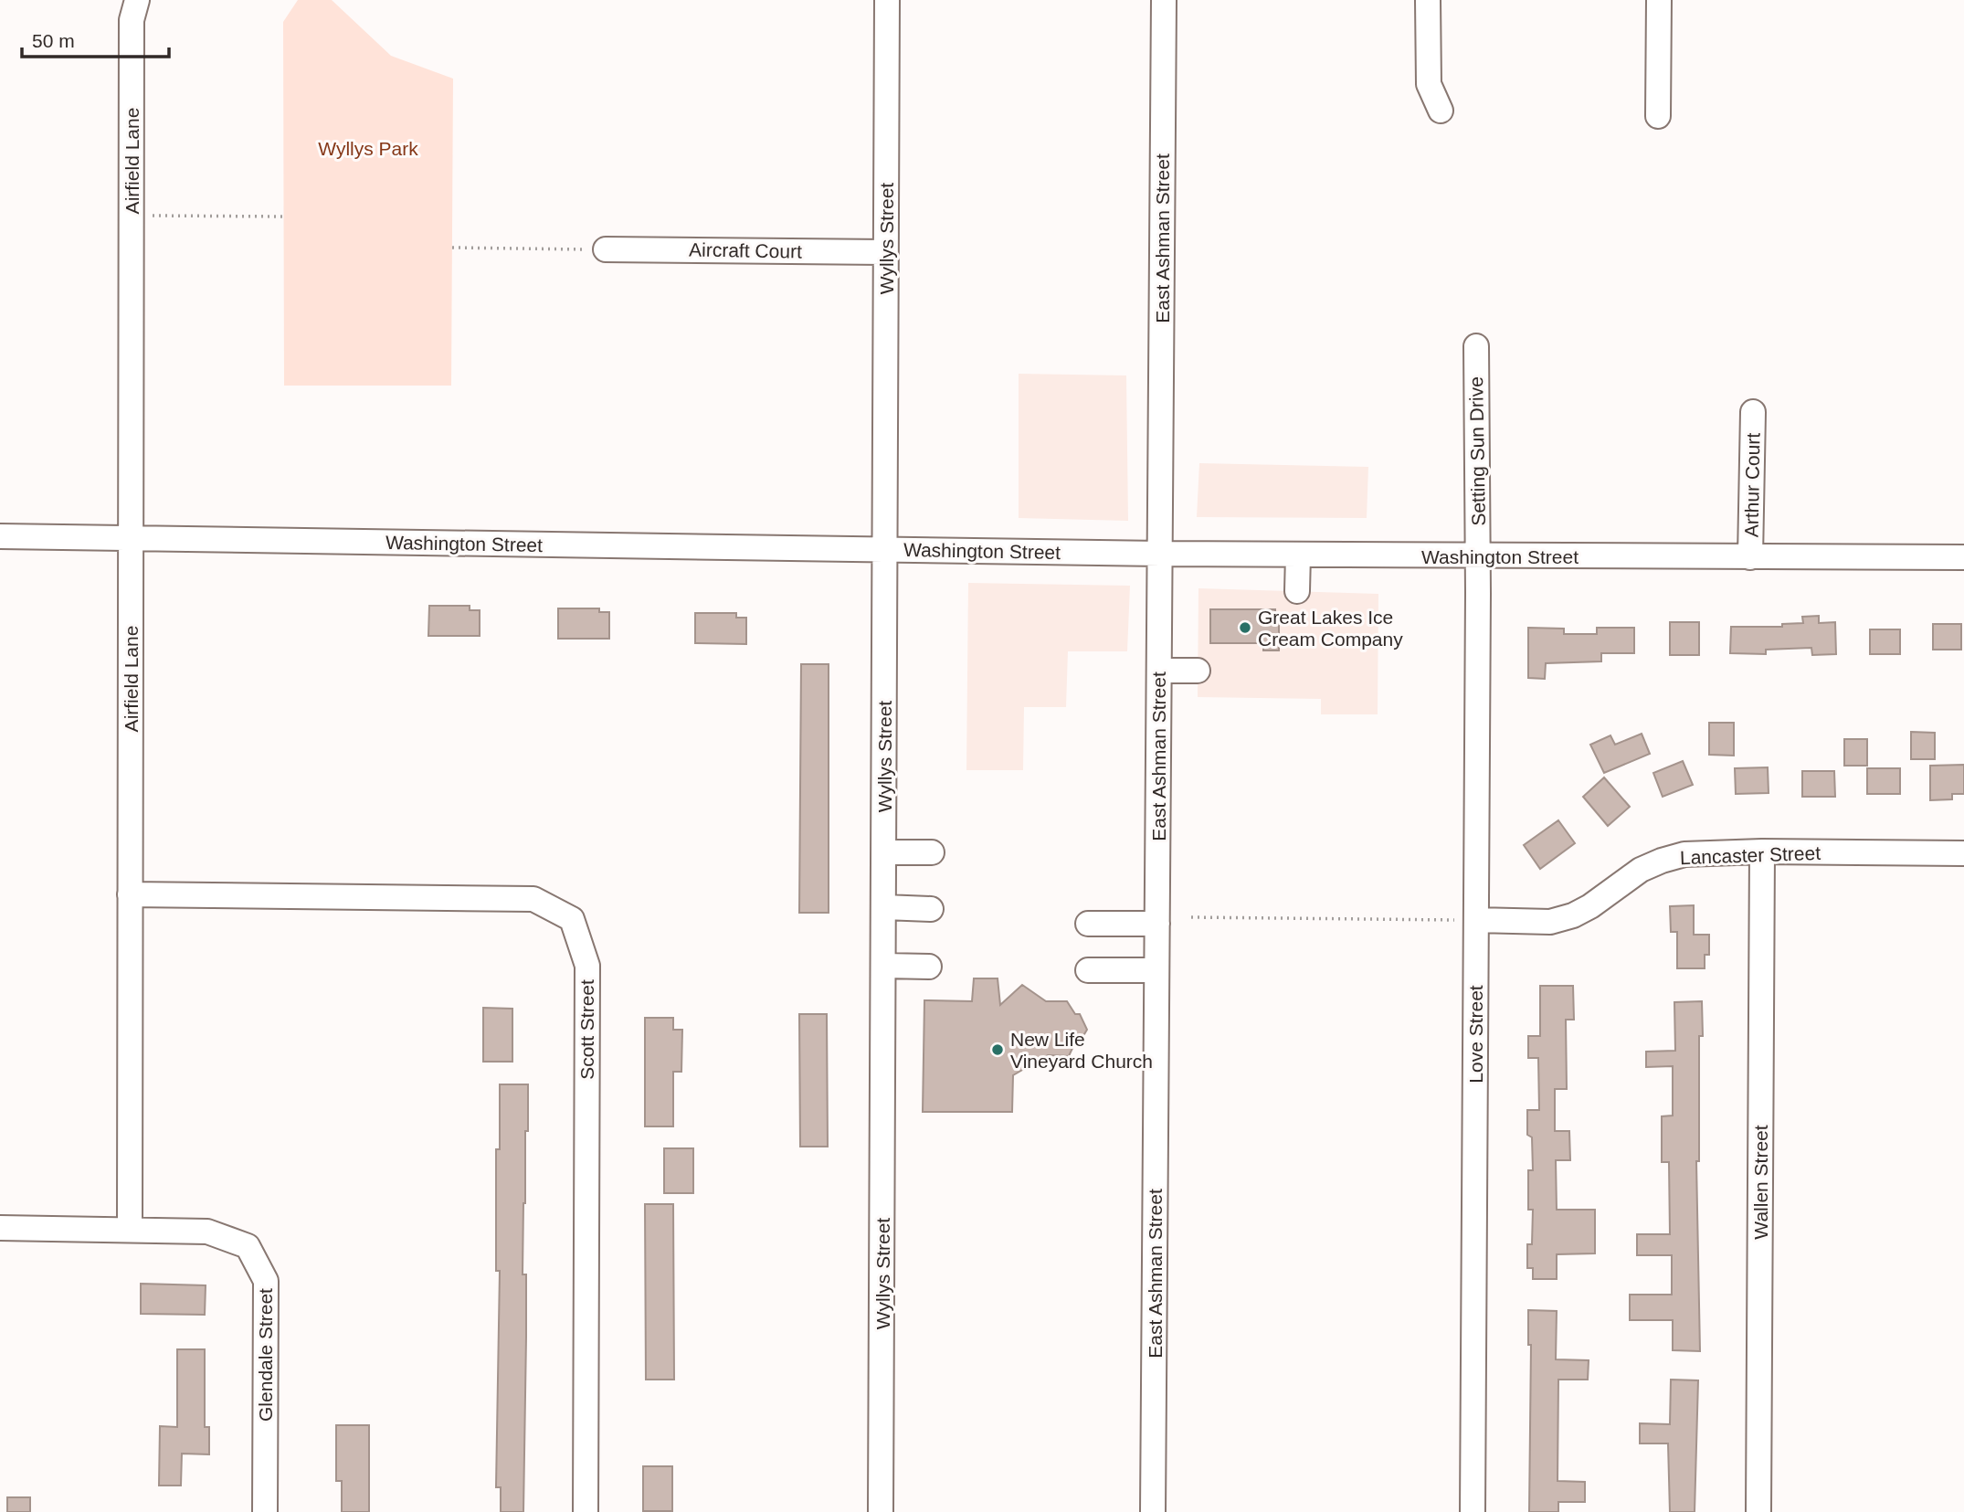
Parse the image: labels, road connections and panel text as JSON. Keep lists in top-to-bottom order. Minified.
{"streets":{"street":["Airfield Lane","Wyllys Street","East Ashman Street","Aircraft Court","Setting Sun Drive","Arthur Court","Washington Street","Lancaster Street","Scott Street","Love Street","Wallen Street","Glendale Street"]},"crossings":[["Airfield Lane","Washington Street"],["Airfield Lane","Scott Street"],["Airfield Lane","Glendale Street"],["Wyllys Street","Aircraft Court"],["Wyllys Street","Washington Street"],["East Ashman Street","Washington Street"],["Setting Sun Drive","Washington Street"],["Setting Sun Drive","Love Street"],["Arthur Court","Washington Street"],["Washington Street","Love Street"],["Lancaster Street","Love Street"],["Lancaster Street","Wallen Street"]],"parks":["Wyllys Park"],"places":["Great Lakes Ice Cream Company","New Life Vineyard Church"],"scale_bar":"50 m"}
